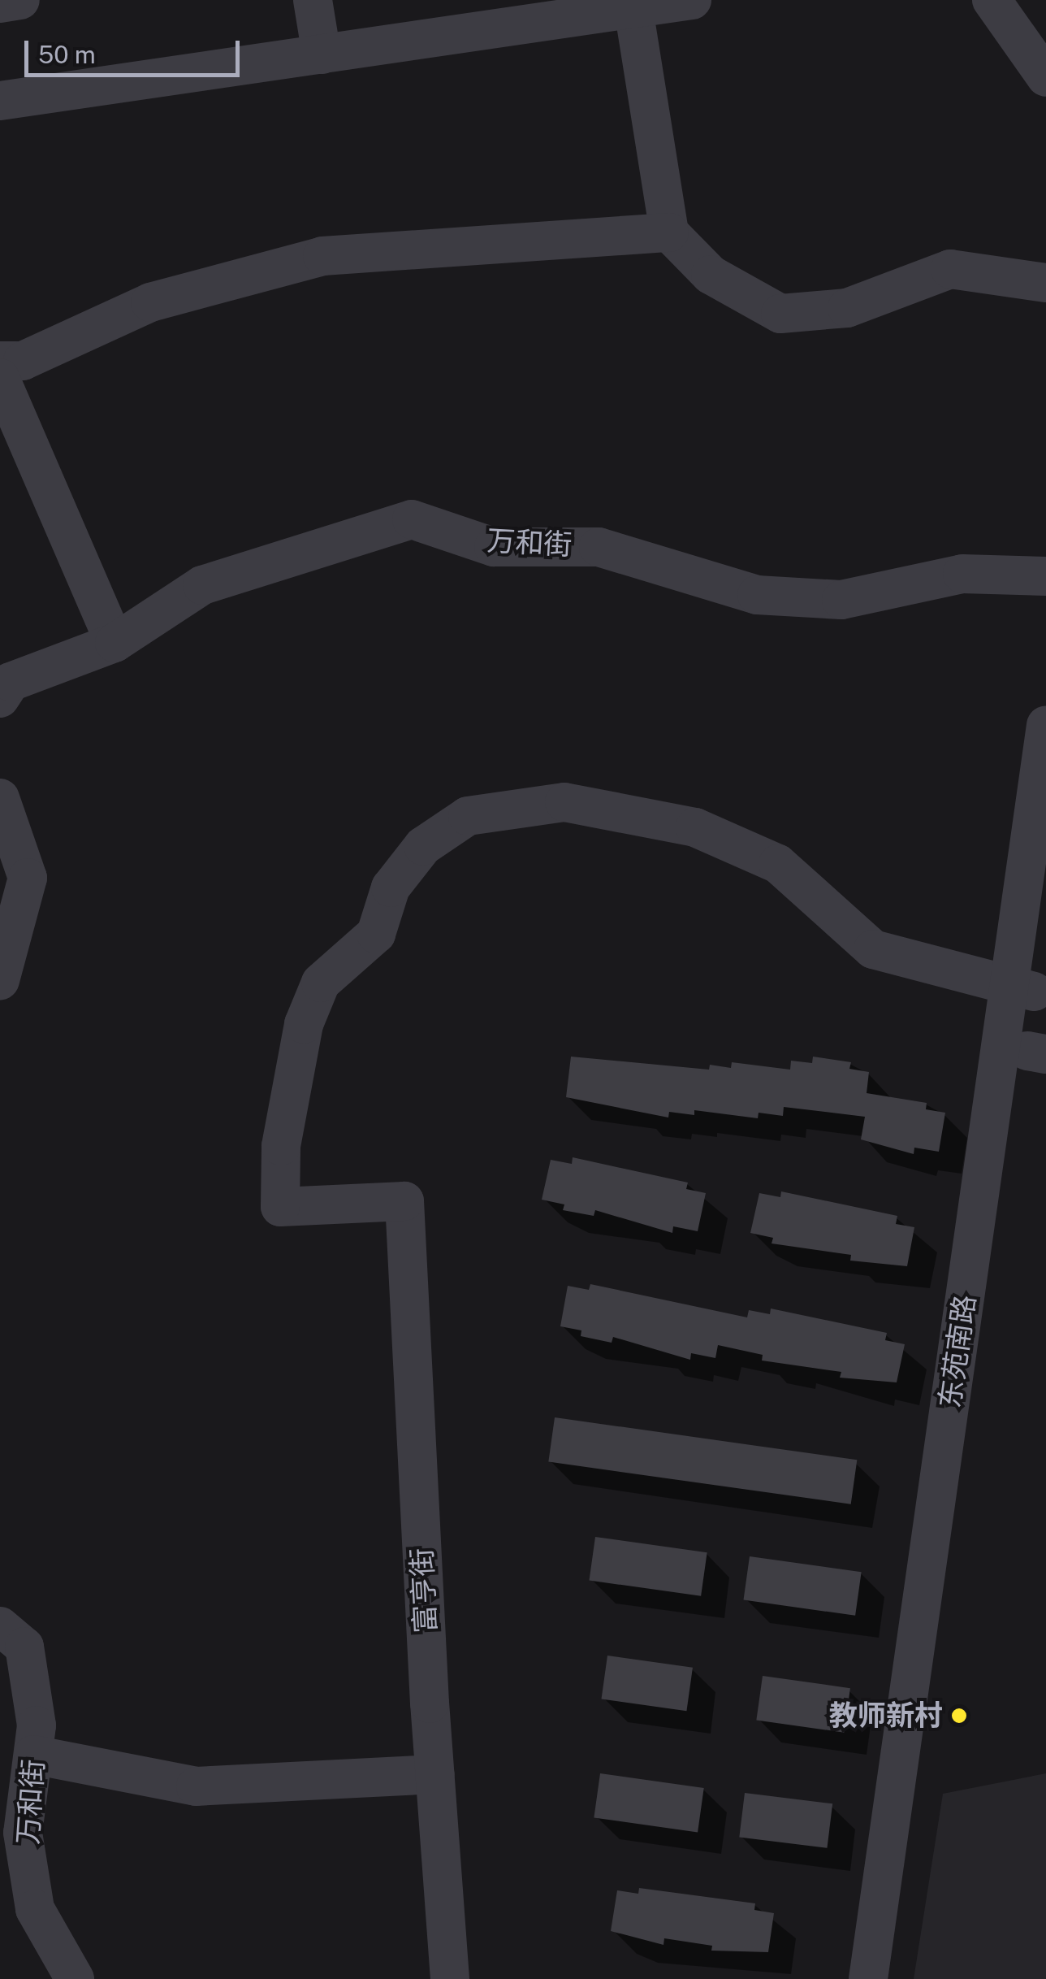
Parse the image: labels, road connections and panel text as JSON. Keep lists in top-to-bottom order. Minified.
{"streets":{"street":["万和街","东苑南路","富亨街"]},"crossings":[["东苑南路","富亨街"]],"places":["教师新村"],"scale_bar":"50 m"}
